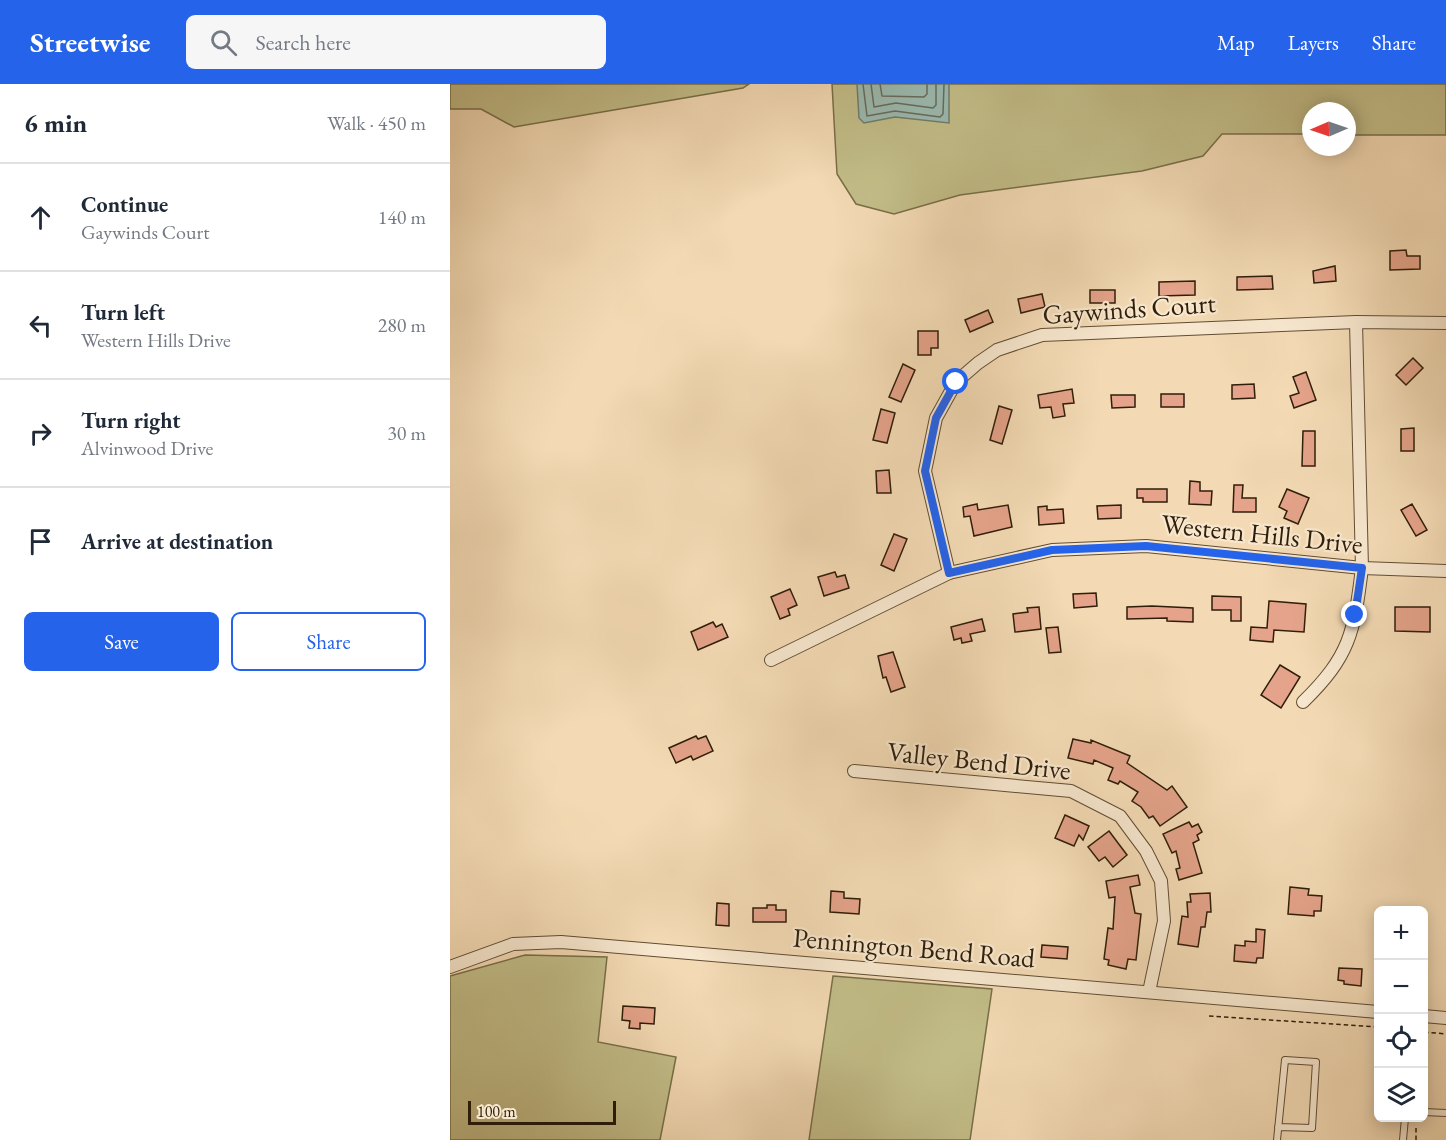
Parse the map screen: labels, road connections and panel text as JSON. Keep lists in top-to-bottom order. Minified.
{"streets":{"street":["Gaywinds Court","Western Hills Drive","Valley Bend Drive","Pennington Bend Road"]},"crossings":[["Gaywinds Court","Western Hills Drive"],["Valley Bend Drive","Pennington Bend Road"]],"scale_bar":"100 m","north":"left","page":{"header":"Streetwise","search":"Search here","nav":["Map","Layers","Share"],"heading":["6 min","Walk · 450 m"],"list":[["Continue","Gaywinds Court","140 m"],["Turn left","Western Hills Drive","280 m"],["Turn right","Alvinwood Drive","30 m"],"Arrive at destination"],"buttons":["Save","Share"],"map_buttons":["+","−"],"scale":"100 m"}}
